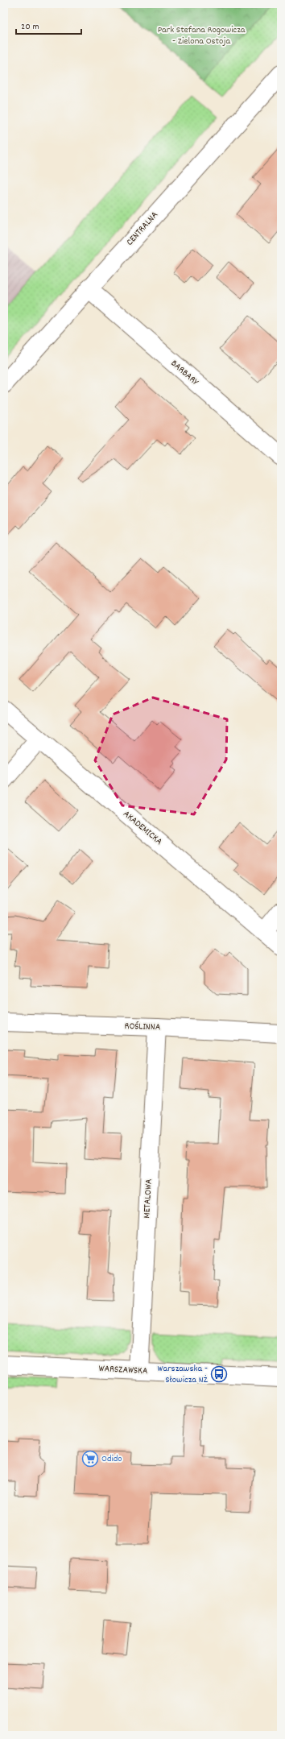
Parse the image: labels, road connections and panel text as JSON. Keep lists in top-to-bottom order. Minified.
{"streets":{"street":["CENTRALNA","BARBARY","AKADEMICKA","ROŚLINNA","METALOWA","WARSZAWSKA"]},"crossings":[["CENTRALNA","BARBARY"],["ROŚLINNA","METALOWA"],["METALOWA","WARSZAWSKA"]],"parks":["Park Stefana Rogowicza - Zielona Ostoja"],"places":{"bus stop":["Warszawska - Słowicza NŻ"],"supermarket":["Odido"]},"scale_bar":"20 m"}
